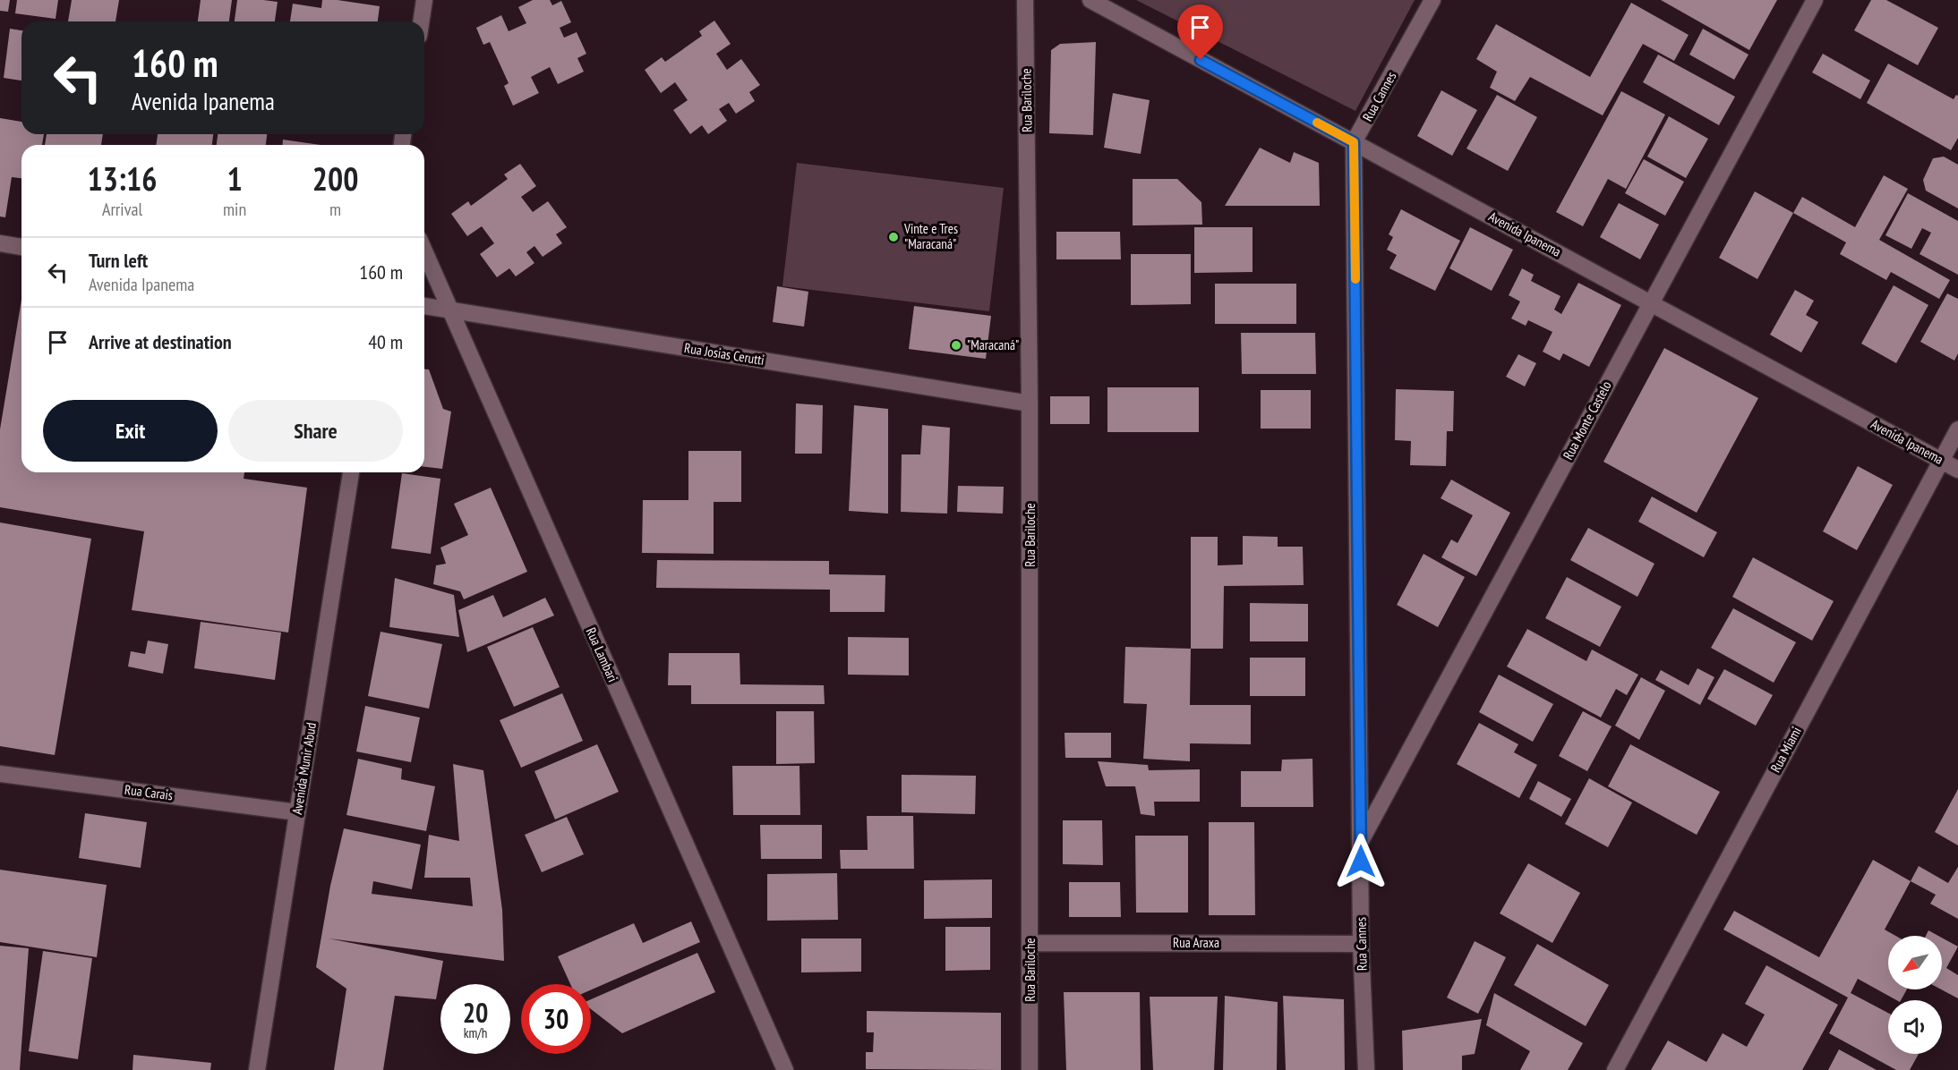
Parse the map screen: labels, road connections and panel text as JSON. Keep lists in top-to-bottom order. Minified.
{"streets":{"street":["Rua Cannes","Rua Bariloche","Avenida Ipanema","Rua Josias Cerutti","Rua Monte Castelo","Rua Lambari","Rua Miami","Avenida Munir Abud","Rua Carais","Rua Araxa"]},"crossings":[["Rua Cannes","Avenida Ipanema"],["Rua Cannes","Rua Monte Castelo"],["Rua Cannes","Rua Araxa"],["Rua Bariloche","Rua Josias Cerutti"],["Rua Bariloche","Rua Araxa"],["Avenida Ipanema","Rua Monte Castelo"],["Avenida Ipanema","Rua Miami"],["Rua Josias Cerutti","Rua Lambari"],["Avenida Munir Abud","Rua Carais"]],"places":["Vinte e Tres \"Maracaná\"","\"Maracaná\""],"north":"bottom left","page":{"turn":["160 m","Avenida Ipanema"],"eta":["13:16","Arrival","1","min","200","m"],"list":[{"name":"Turn left","note":"Avenida Ipanema","value":"160 m"},{"name":"Arrive at destination","value":"40 m"}],"buttons":["Exit","Share"],"speed":"20 km/h","limit":"30"}}
